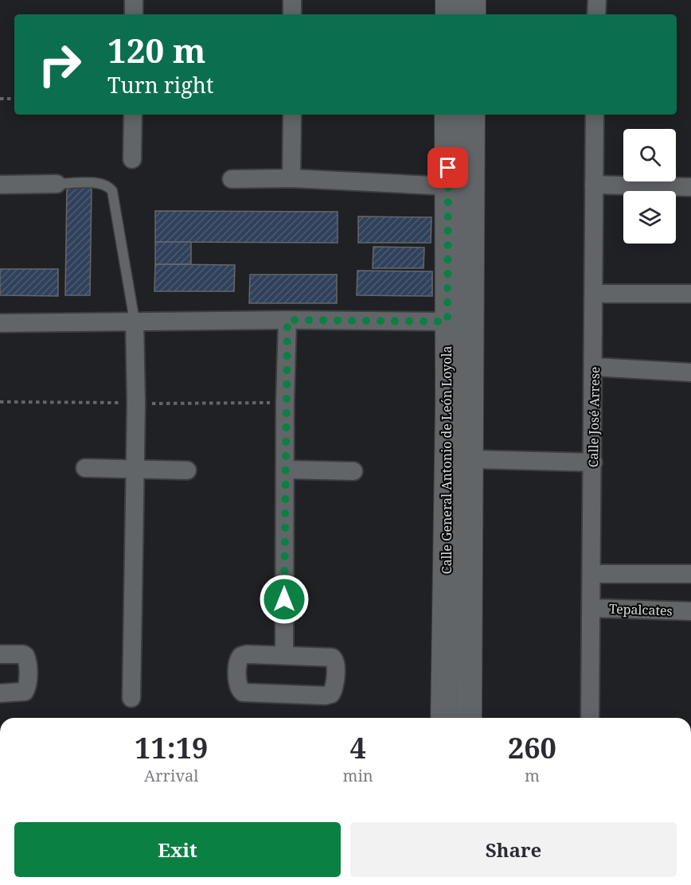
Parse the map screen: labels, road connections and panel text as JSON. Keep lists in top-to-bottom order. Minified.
{"streets":{"street":["Calle José Arrese","Calle General Antonio de León Loyola","Tepalcates"]},"crossings":[["Calle José Arrese","Tepalcates"]],"page":{"turn":["120 m","Turn right"],"eta":["11:19","Arrival","4","min","260","m"],"buttons":["Exit","Share"]}}
